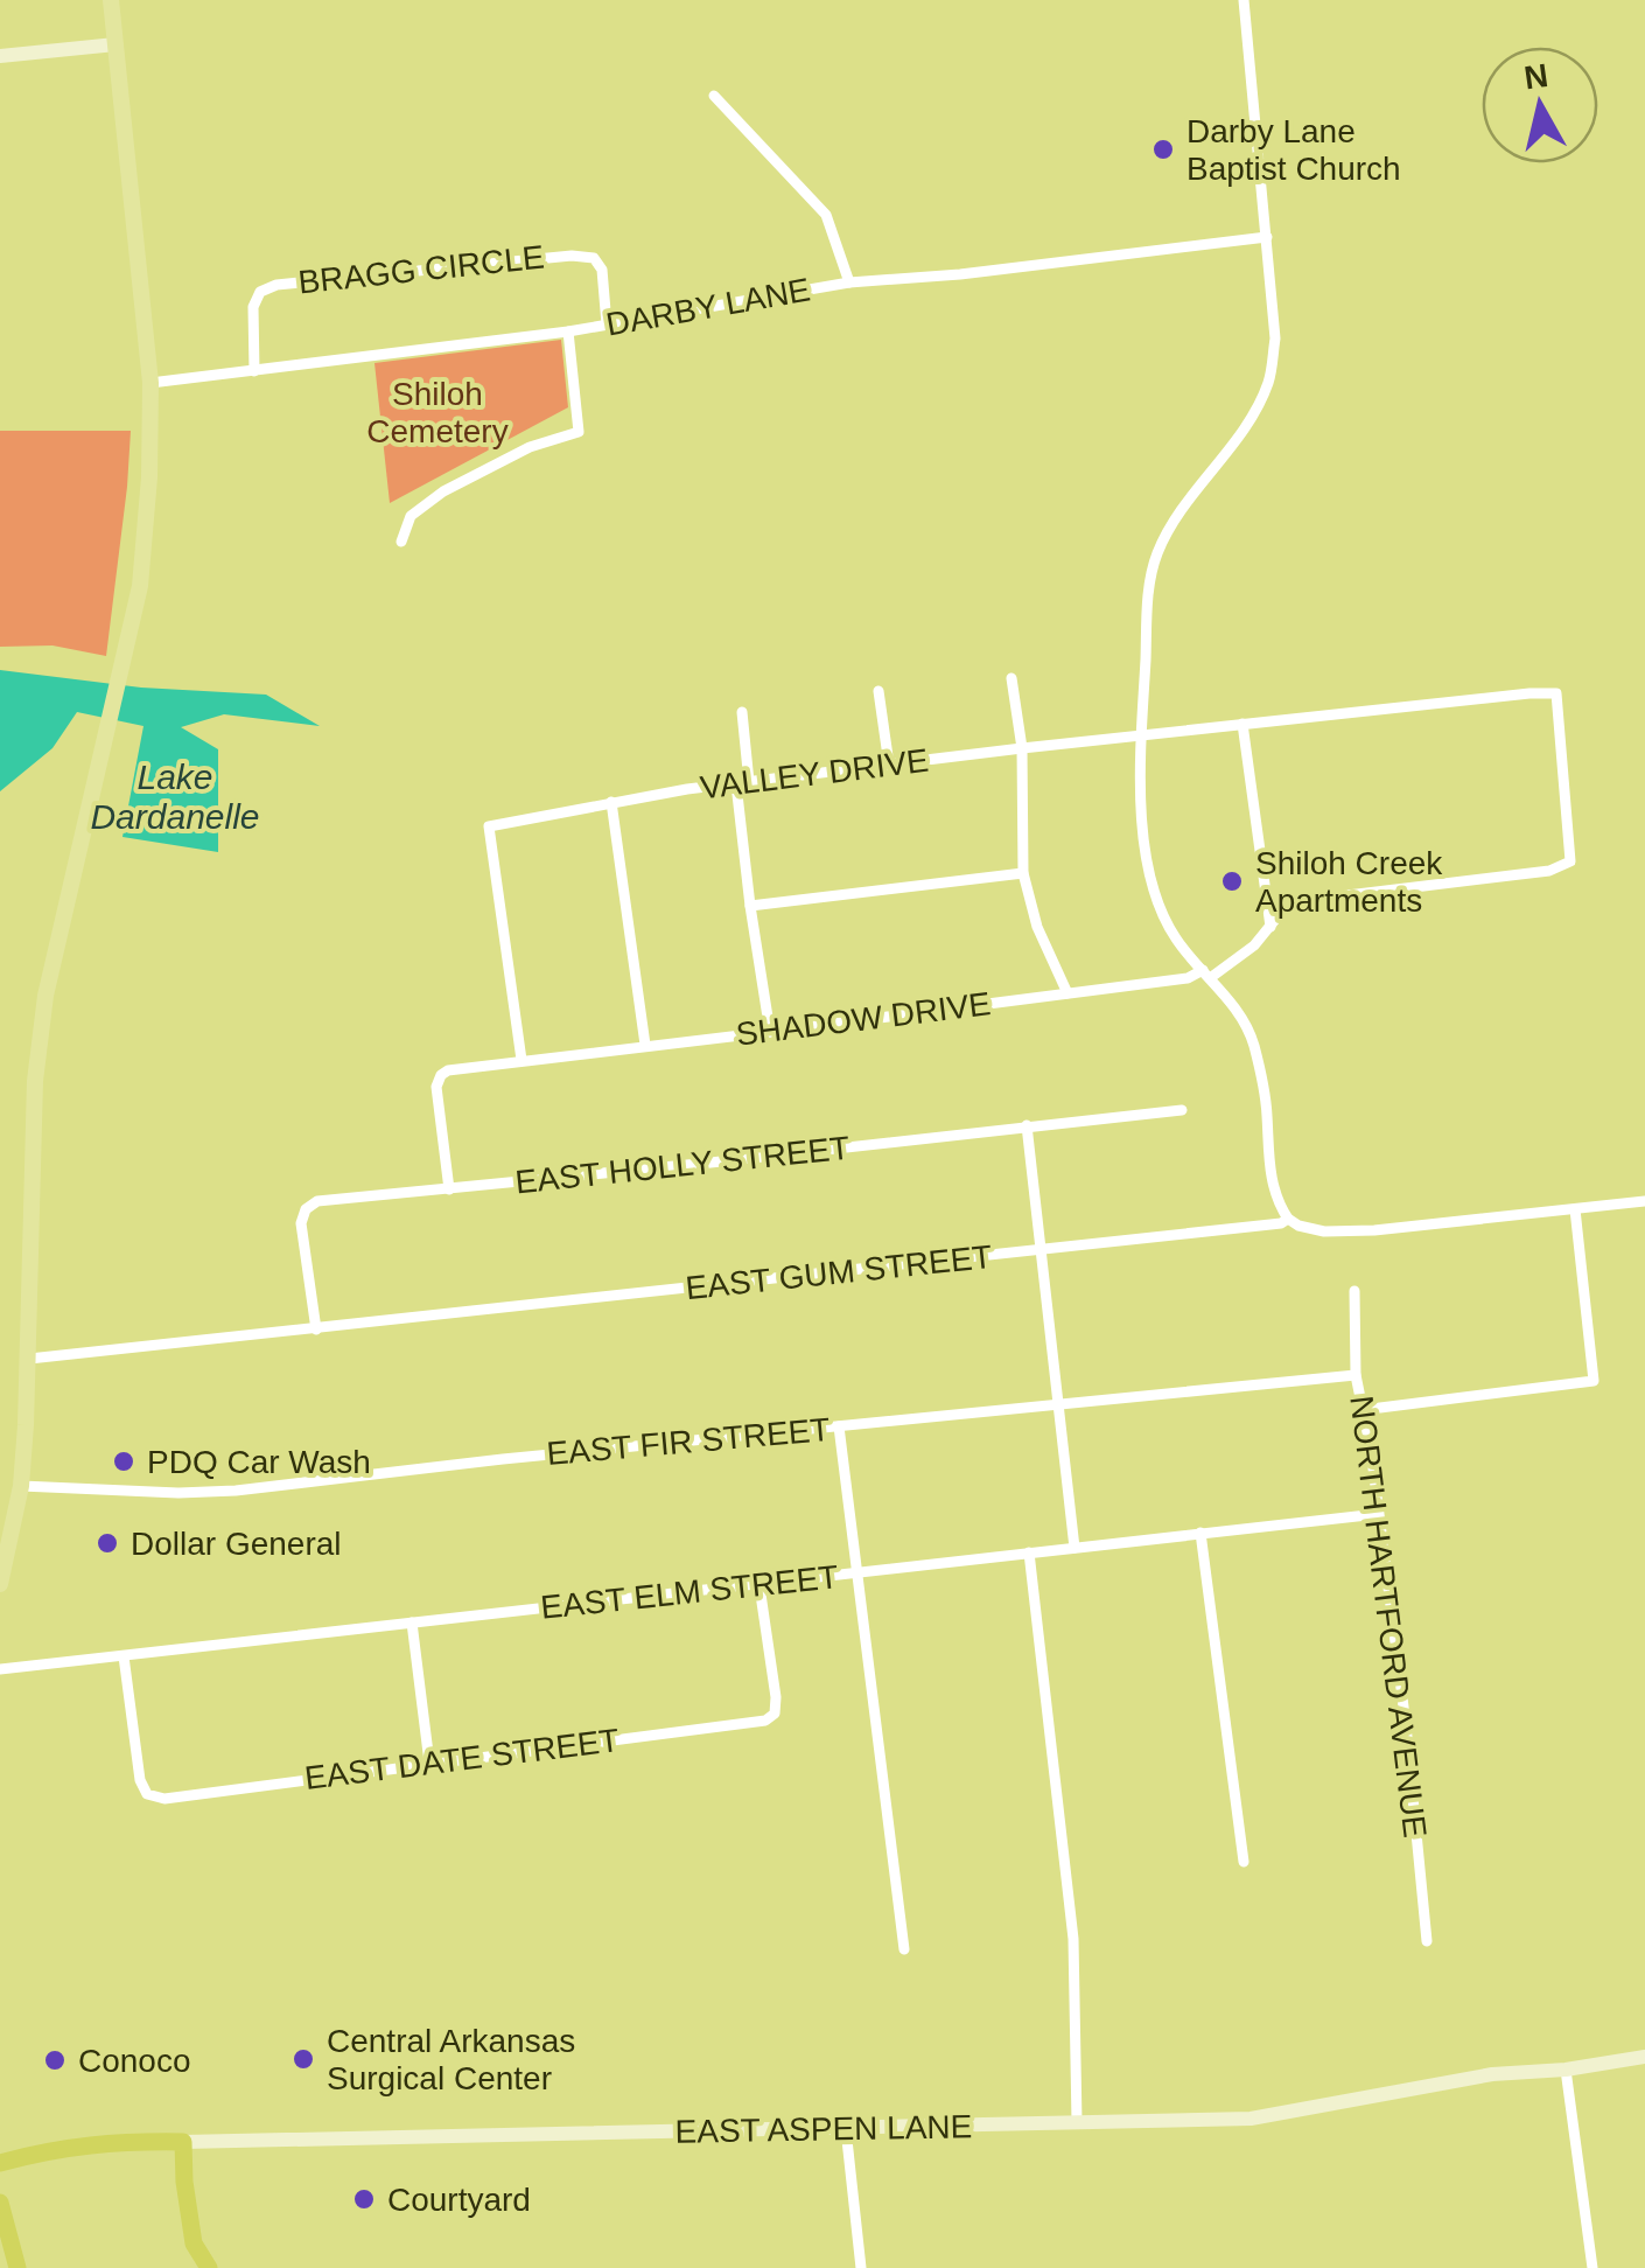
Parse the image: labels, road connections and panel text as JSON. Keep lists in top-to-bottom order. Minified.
{"streets":{"highway":["EAST ASPEN LANE"],"street":["BRAGG CIRCLE","DARBY LANE","VALLEY DRIVE","SHADOW DRIVE","EAST HOLLY STREET","EAST GUM STREET","EAST FIR STREET","EAST ELM STREET","NORTH HARTFORD AVENUE","EAST DATE STREET"]},"crossings":[["BRAGG CIRCLE","DARBY LANE"],["VALLEY DRIVE","SHADOW DRIVE"],["SHADOW DRIVE","EAST HOLLY STREET"],["EAST HOLLY STREET","EAST GUM STREET"],["EAST FIR STREET","NORTH HARTFORD AVENUE"],["EAST ELM STREET","NORTH HARTFORD AVENUE"],["EAST ELM STREET","EAST DATE STREET"]],"water":["Lake Dardanelle"],"parks":["Shiloh Cemetery"],"places":["Darby Lane Baptist Church","Shiloh Creek Apartments","PDQ Car Wash","Dollar General","Central Arkansas Surgical Center","Conoco","Courtyard"],"north":"top"}
